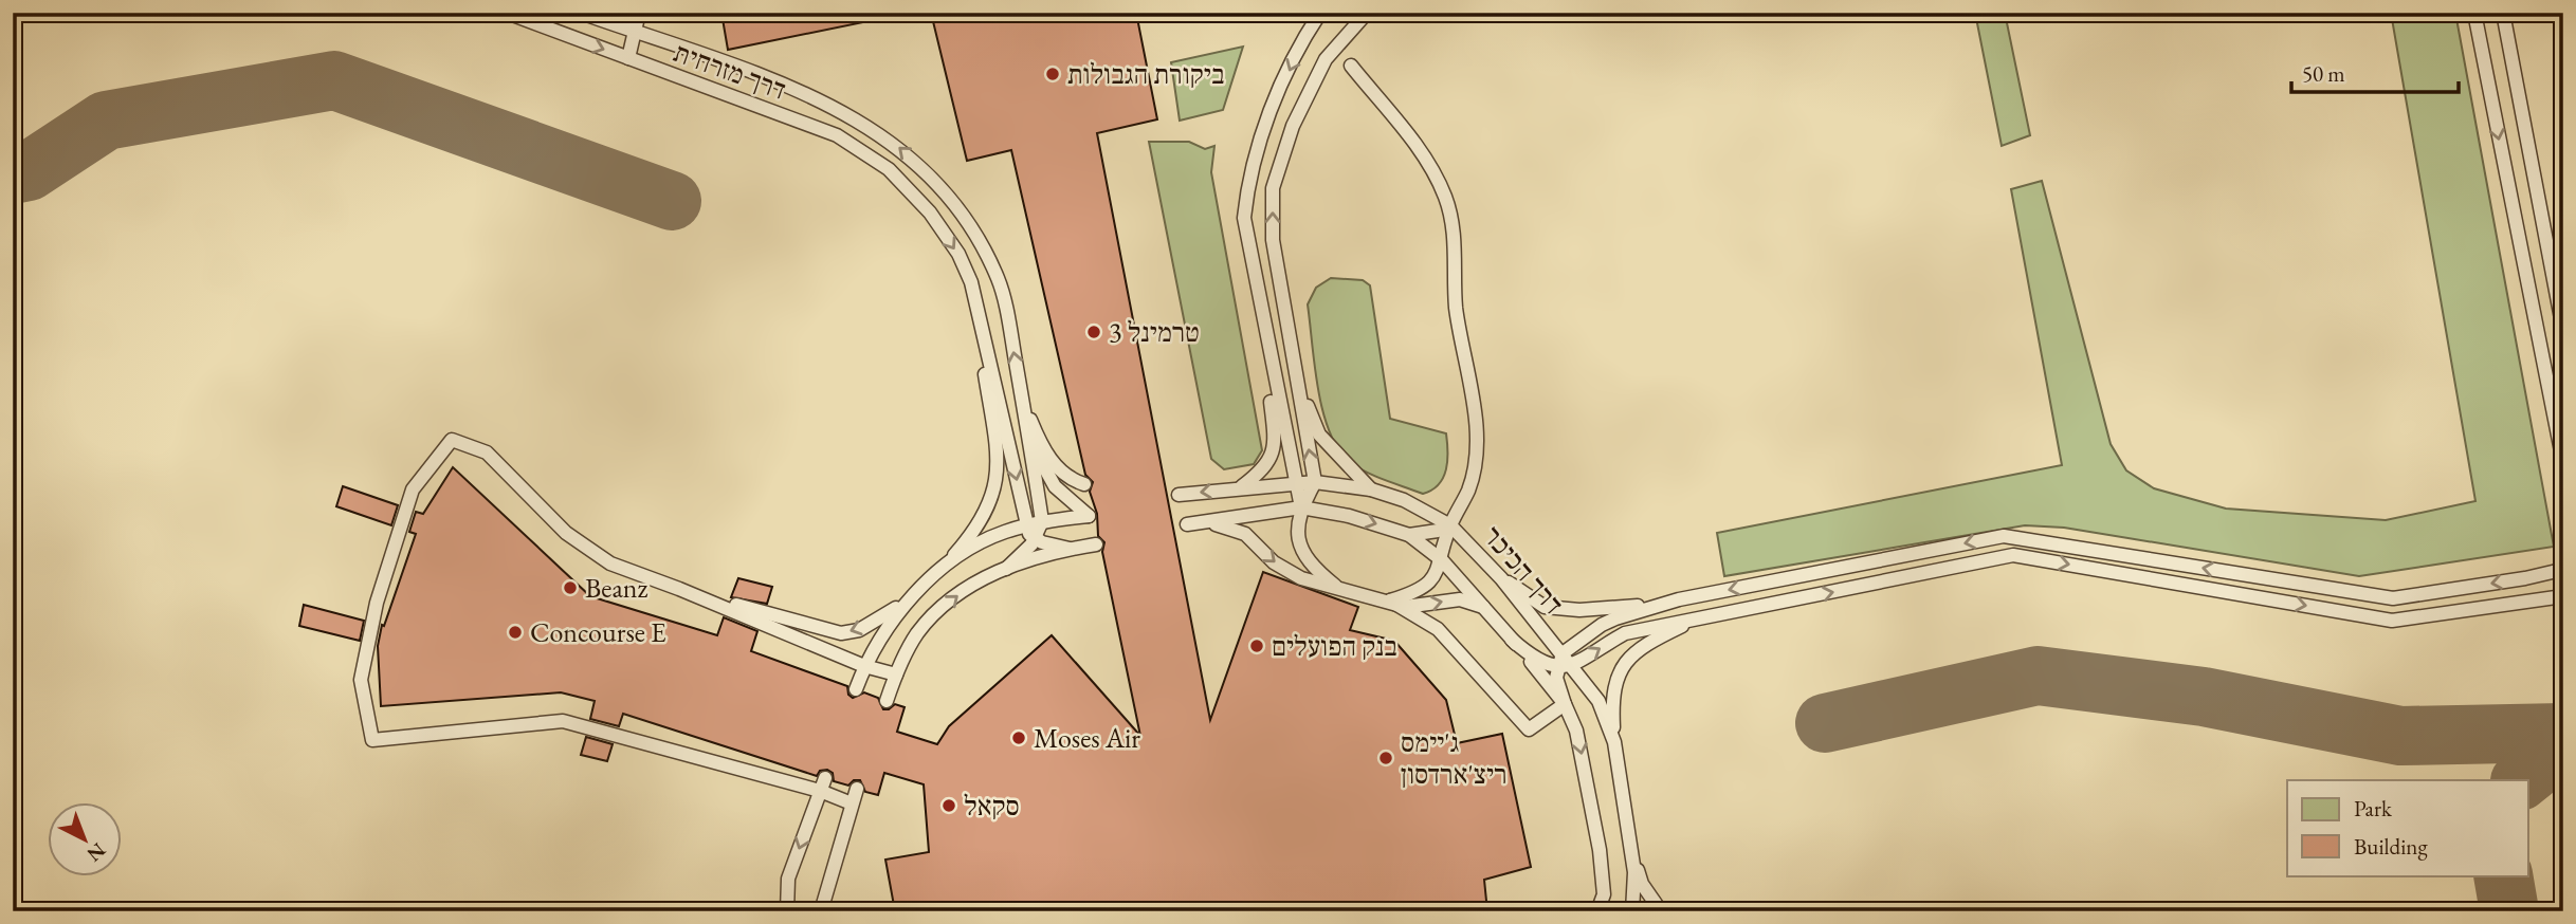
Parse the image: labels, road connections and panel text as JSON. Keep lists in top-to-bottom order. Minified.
{"streets":{"lane":["דרך מזרחית","דרך הכיכר"]},"one_way":["דרך מזרחית"],"places":["ביקורת הגבולות","טרמינל 3","Beanz","Concourse E","בנק הפועלים","Moses Air","ג'יימס ריצ'ארדסון","סקאל"],"legend":["Park","Building"],"scale_bar":"50 m","north":"bottom right"}
